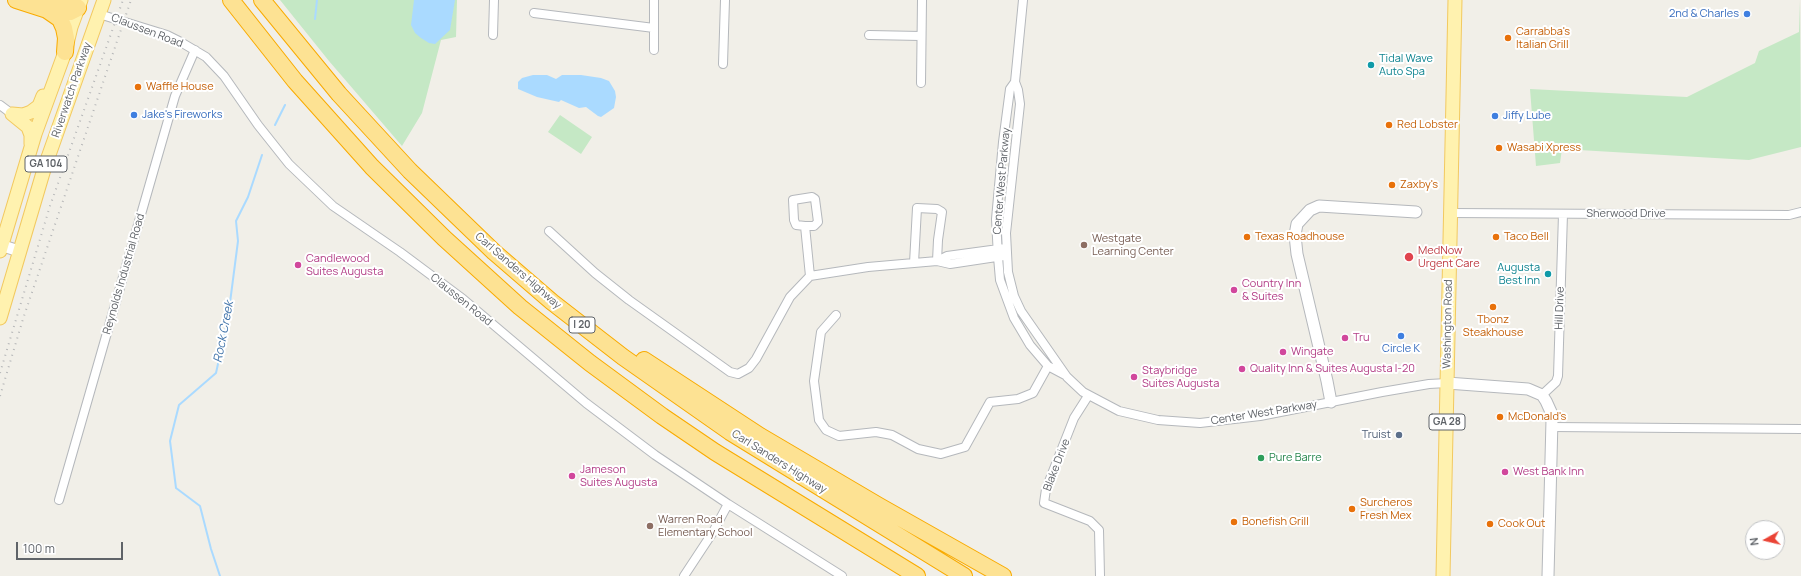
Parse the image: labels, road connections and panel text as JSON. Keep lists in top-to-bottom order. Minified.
{"streets":{"highway":["Carl Sanders Highway","I 20"],"main road":["Riverwatch Parkway","GA 104","Washington Road","GA 28"],"street":["Claussen Road","Center West Parkway","Sherwood Drive","Reynolds Industrial Road","Hill Drive","Blake Drive"]},"crossings":[["Claussen Road","Riverwatch Parkway"],["Claussen Road","Reynolds Industrial Road"],["Center West Parkway","Washington Road"],["Center West Parkway","Blake Drive"],["Sherwood Drive","Hill Drive"],["Sherwood Drive","Washington Road"]],"water":["Rock Creek"],"places":["2nd & Charles","Carrabba's Italian Grill","Tidal Wave Auto Spa","Waffle House","Jake's Fireworks","Jiffy Lube","Red Lobster","Wasabi Xpress","Zaxby's","Texas Roadhouse","Taco Bell","Westgate Learning Center","MedNow Urgent Care","Candlewood Suites Augusta","Augusta Best Inn","Country Inn & Suites","Tbonz Steakhouse","Circle K","Tru","Wingate","Quality Inn & Suites Augusta I-20","Staybridge Suites Augusta","McDonald's","Truist","Pure Barre","West Bank Inn","Jameson Suites Augusta","Surcheros Fresh Mex","Bonefish Grill","Cook Out","Warren Road Elementary School"],"scale_bar":"100 m","north":"left"}
